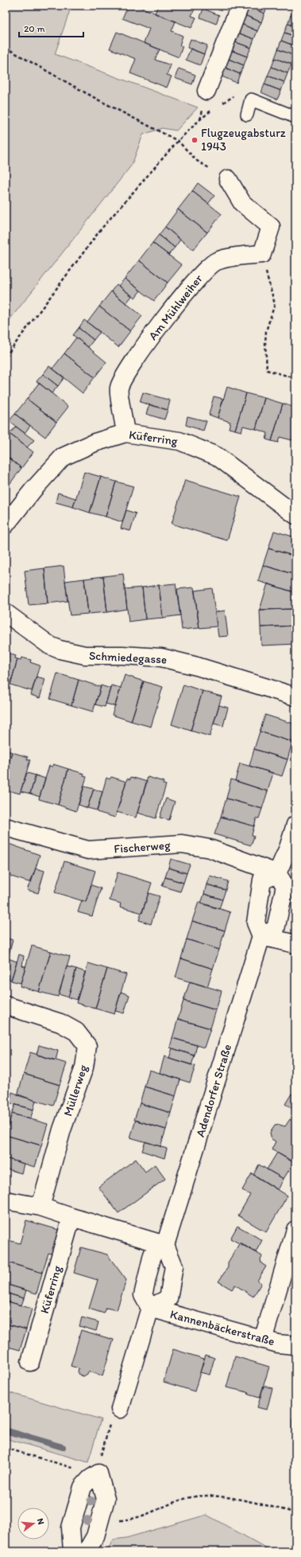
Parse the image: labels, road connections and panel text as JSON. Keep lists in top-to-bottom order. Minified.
{"streets":{"street":["Am Mühlweiher","Küferring","Schmiedegasse","Fischerweg","Müllerweg","Adendorfer Straße","Kannenbäckerstraße"]},"crossings":[["Am Mühlweiher","Küferring"]],"places":["Flugzeugabsturz 1943"],"scale_bar":"20 m","north":"right"}
